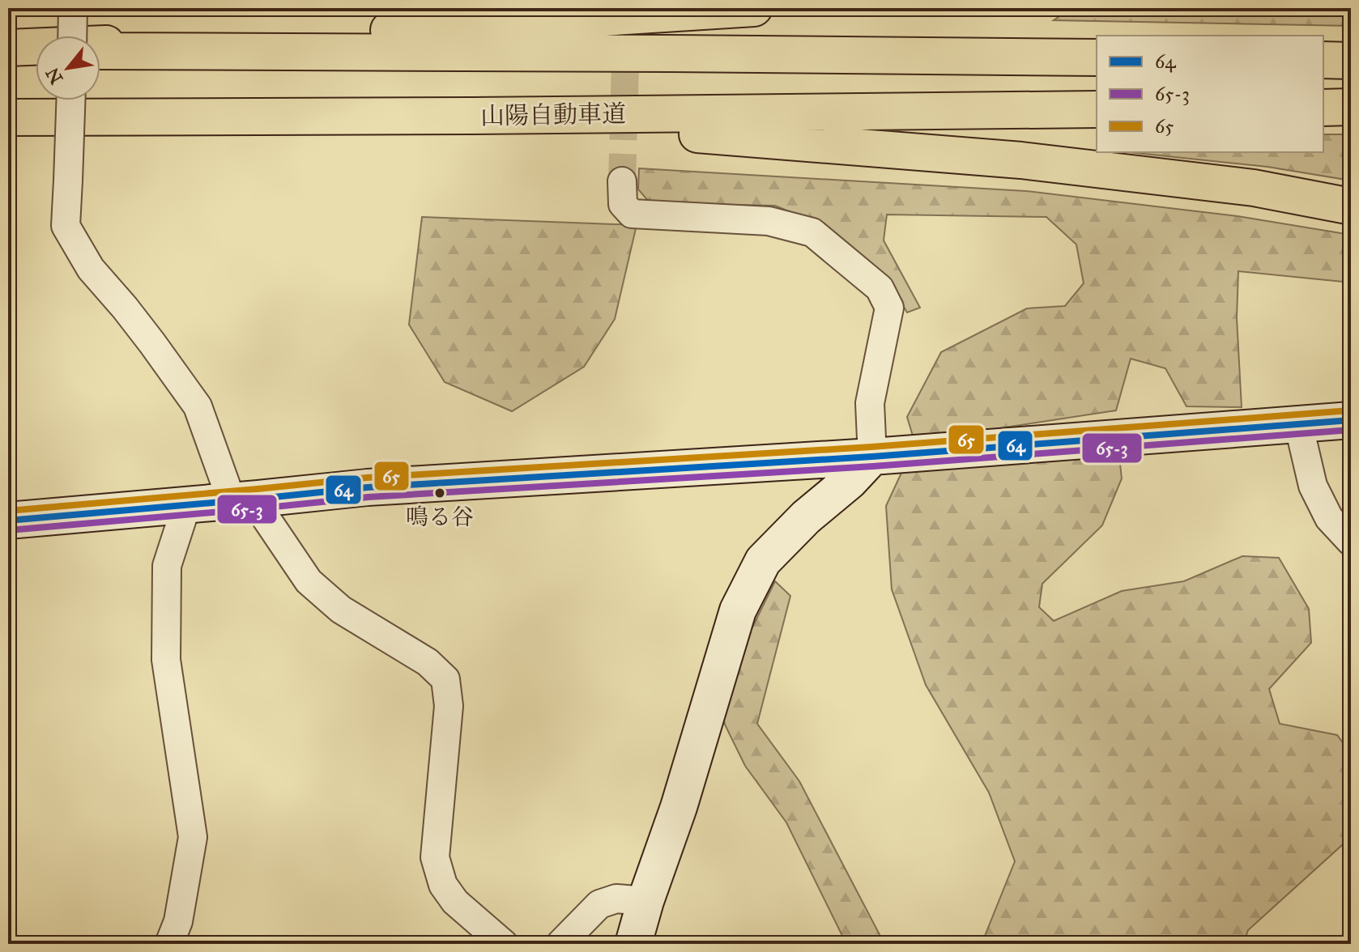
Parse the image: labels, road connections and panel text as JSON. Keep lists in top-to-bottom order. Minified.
{"streets":{"highway":["山陽自動車道"]},"places":["鳴る谷"],"lines":["transit line 65","transit line 64","transit line 65-3"],"legend":["64","65-3","65"],"north":"bottom left"}
